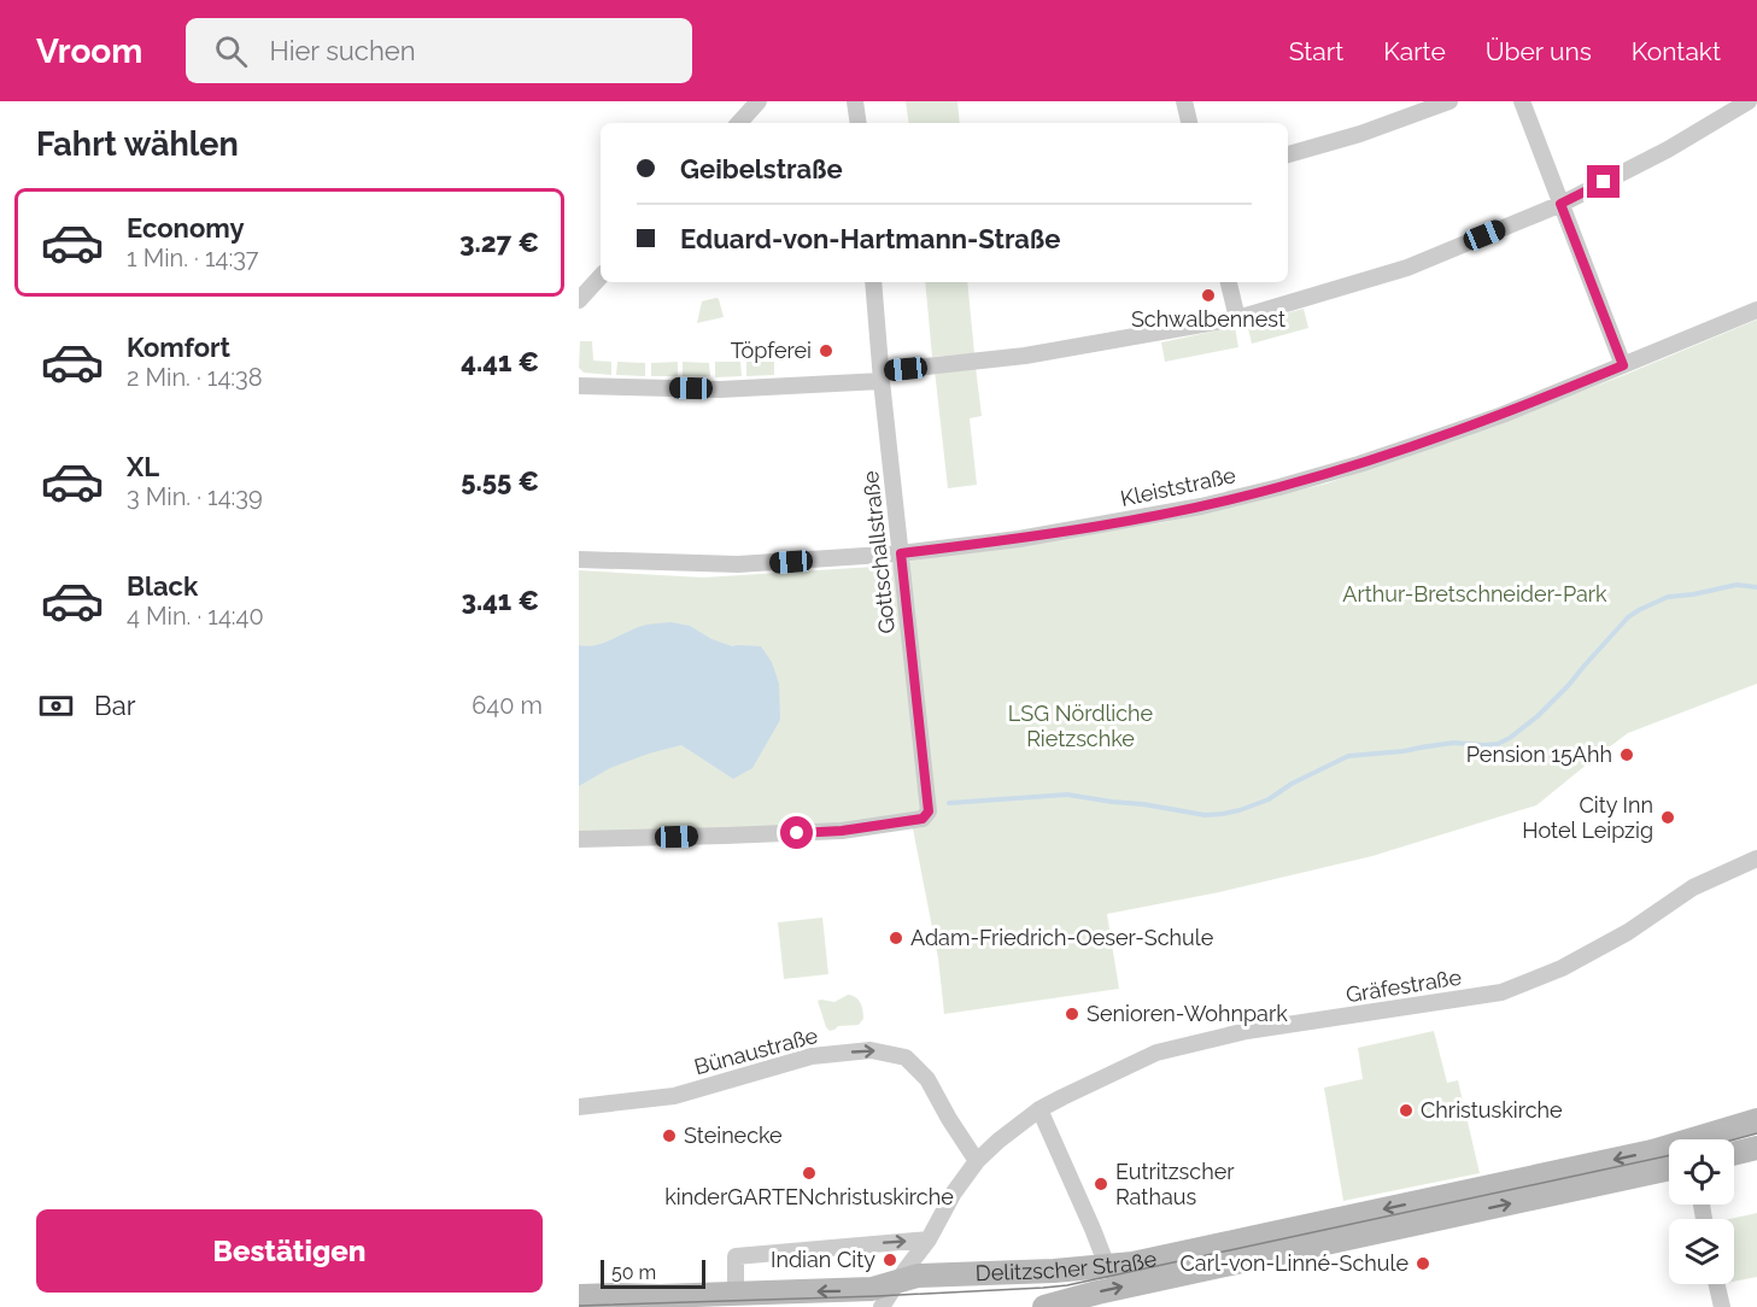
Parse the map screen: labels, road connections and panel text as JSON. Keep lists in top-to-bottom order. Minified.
{"streets":{"main road":["Delitzscher Straße"],"street":["Kleiststraße","Gottschallstraße","Gräfestraße","Bünaustraße"]},"crossings":[["Kleiststraße","Gottschallstraße"],["Gräfestraße","Bünaustraße"],["Gräfestraße","Delitzscher Straße"]],"one_way":["Bünaustraße"],"parks":["Arthur-Bretschneider-Park","LSG Nördliche Rietzschke"],"places":["Schwalbennest","Töpferei","Pension 15Ahh","City Inn Hotel Leipzig","Adam-Friedrich-Oeser-Schule","Senioren-Wohnpark","Christuskirche","Steinecke","kinderGARTENchristuskirche","Eutritzscher Rathaus","Indian City","Carl-von-Linné-Schule"],"scale_bar":"50 m","page":{"header":"Vroom","search":"Hier suchen","nav":["Start","Karte","Über uns","Kontakt"],"heading":"Fahrt wählen","banner":["Geibelstraße","Eduard-von-Hartmann-Straße"],"list":[{"name":"Economy","note":"1 Min. · 14:37","value":"3.27 €"},{"name":"Komfort","note":"2 Min. · 14:38","value":"4.41 €"},{"name":"XL","note":"3 Min. · 14:39","value":"5.55 €"},{"name":"Black","note":"4 Min. · 14:40","value":"3.41 €"}],"pay":["Bar","640 m"],"buttons":"Bestätigen","scale":"50 m"}}
